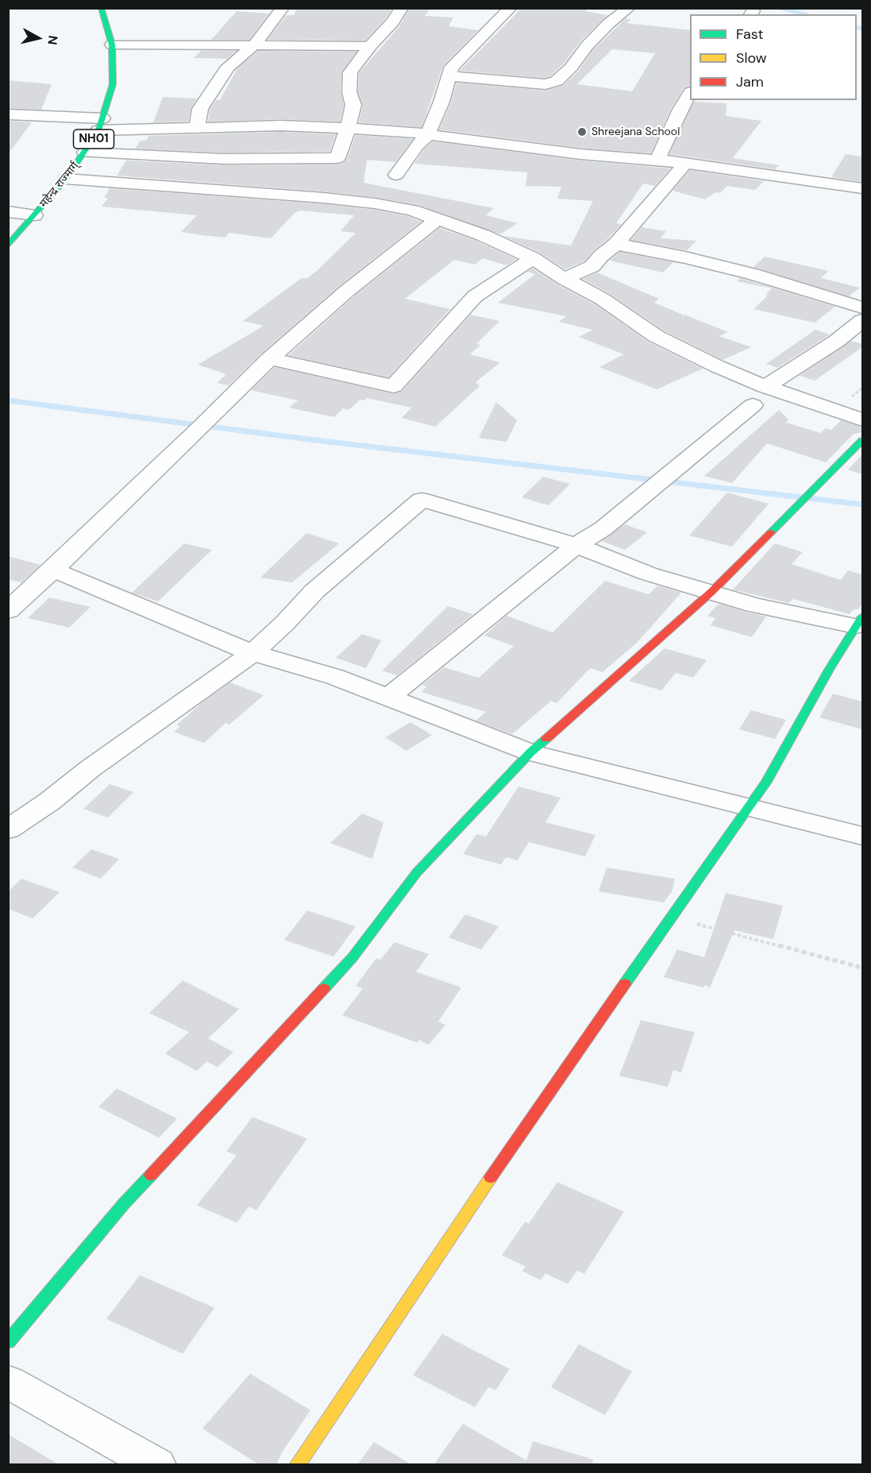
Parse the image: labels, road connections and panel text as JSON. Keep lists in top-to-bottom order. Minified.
{"streets":{"main road":["NH01","महेन्द्र राज्मार्ग्"]},"places":["Shreejana School"],"legend":["Fast","Slow","Jam"],"north":"right"}
